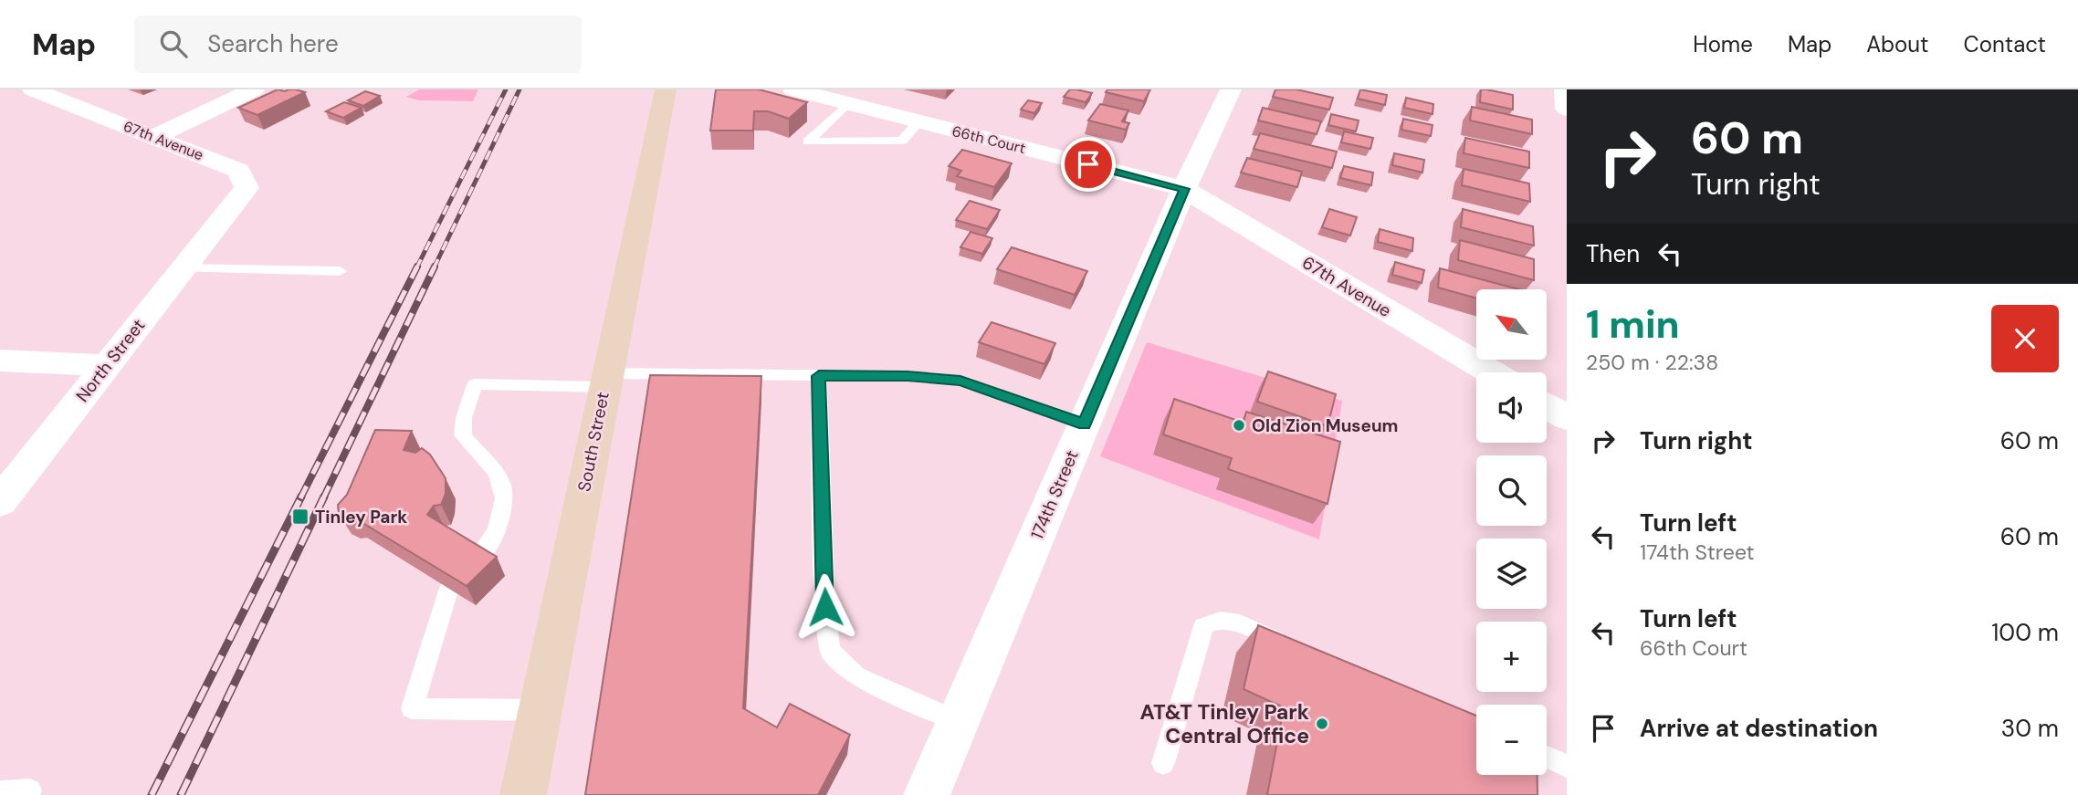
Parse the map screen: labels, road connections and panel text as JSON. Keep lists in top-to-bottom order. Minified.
{"streets":{"street":["66th Court","67th Avenue","North Street","South Street","174th Street"]},"crossings":[["66th Court","67th Avenue"],["66th Court","174th Street"],["67th Avenue","North Street"],["67th Avenue","174th Street"]],"places":{"other":["Old Zion Museum","AT&T Tinley Park Central Office"],"transit":["Tinley Park"]},"north":"top left","page":{"header":"Map","search":"Search here","nav":["Home","Map","About","Contact"],"turn":["60 m","Turn right"],"then":"Then","heading":["1 min","250 m · 22:38"],"map_buttons":["+","−"],"list":[{"name":"Turn right","value":"60 m"},{"name":"Turn left","note":"174th Street","value":"60 m"},{"name":"Turn left","note":"66th Court","value":"100 m"},{"name":"Arrive at destination","value":"30 m"}]}}
